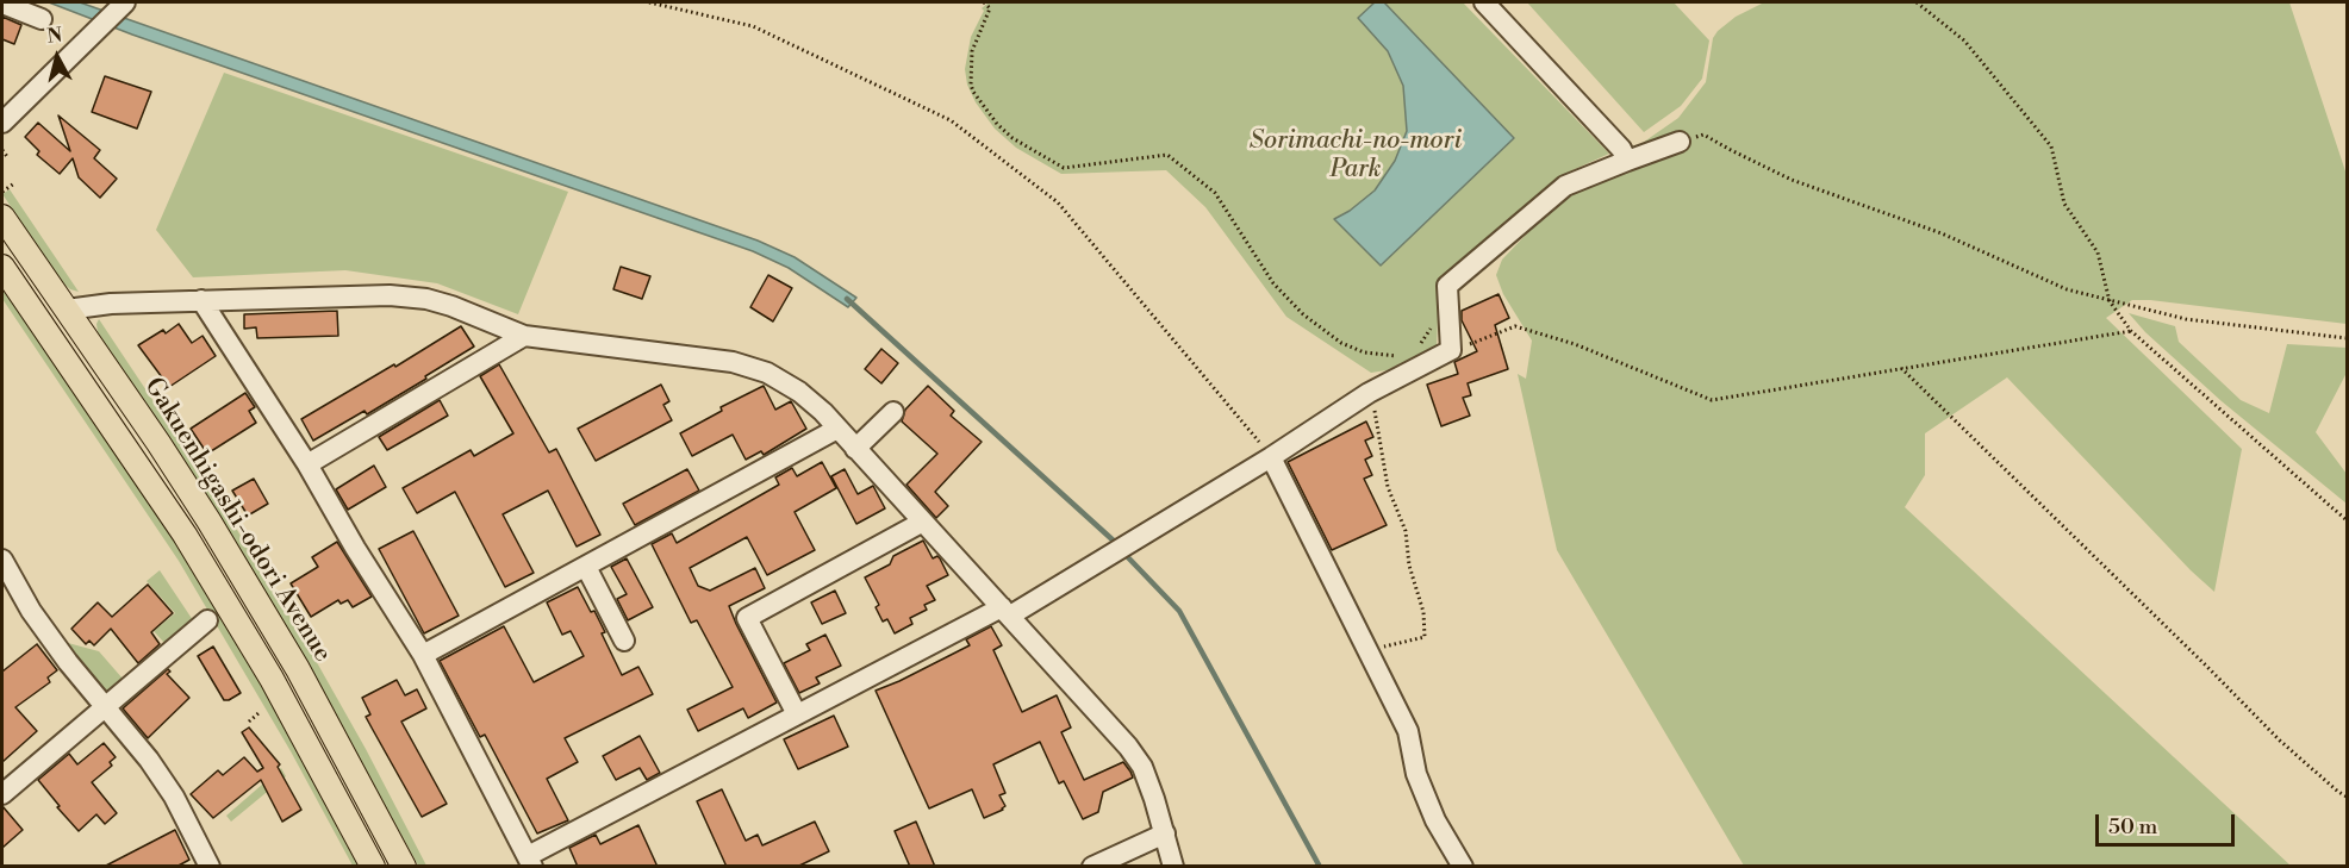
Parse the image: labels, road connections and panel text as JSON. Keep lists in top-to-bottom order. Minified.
{"streets":{"main road":["Gakuenhigashi-odori Avenue"]},"parks":["Sorimachi-no-mori Park"],"scale_bar":"50 m","north":"top"}
